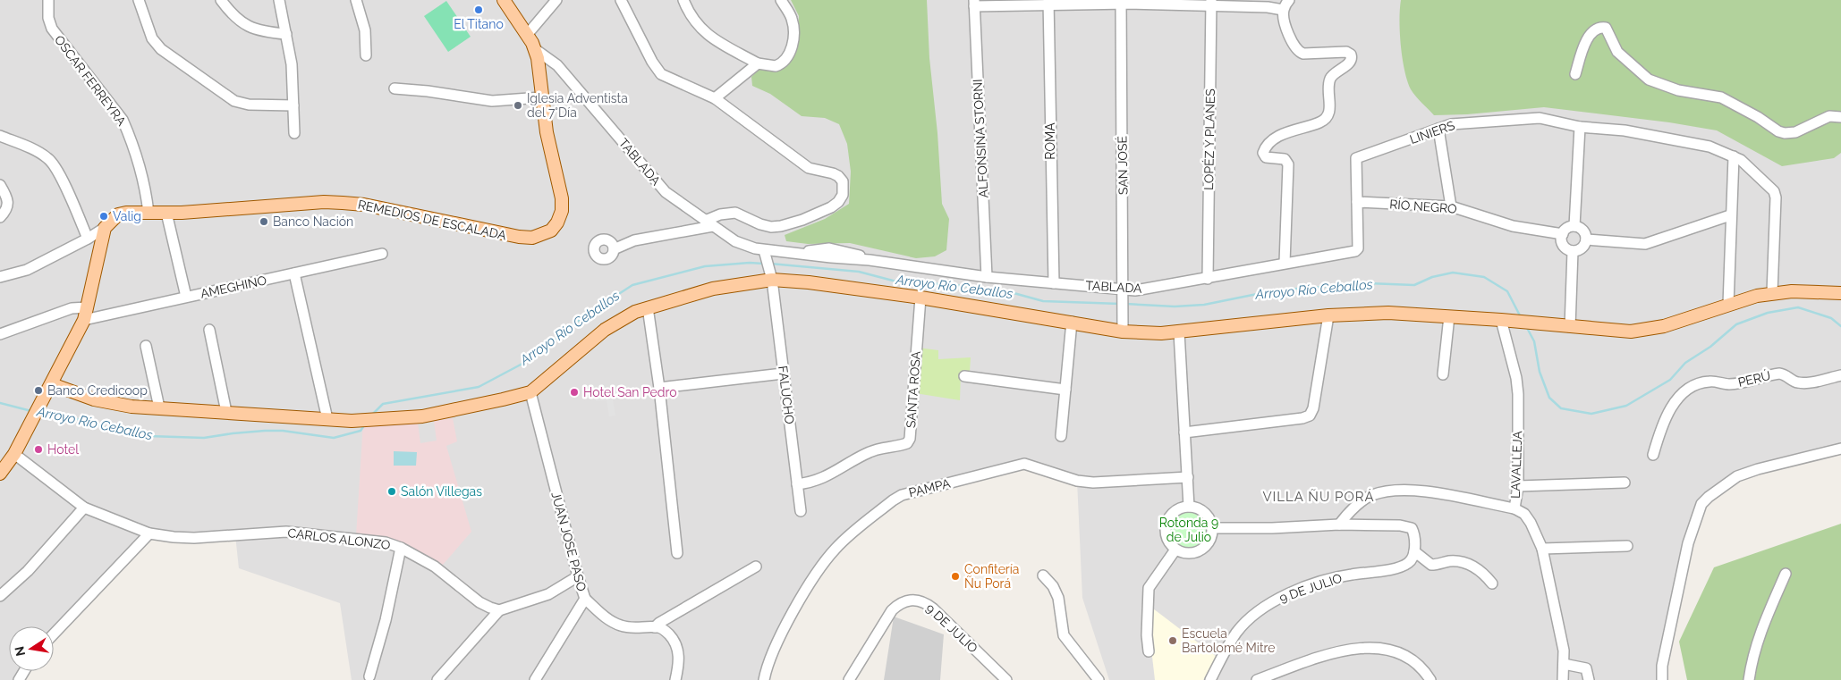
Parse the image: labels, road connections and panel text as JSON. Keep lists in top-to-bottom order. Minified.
{"streets":{"main road":["REMEDIOS DE ESCALADA"],"street":["OSCAR FERREYRA","LINIERS","ALFONSINA STORNI","LOPÉZ Y PLANES","ROMA","TABLADA","SAN JOSÉ","RÍO NEGRO","AMEGHINO","PERÚ","SANTA ROSA","FALUCHO","LAVALLEJA","PAMPA","CARLOS ALONZO","JUAN JOSE PASO","9 DE JULIO"]},"crossings":[["OSCAR FERREYRA","REMEDIOS DE ESCALADA"],["LINIERS","TABLADA"],["LINIERS","RÍO NEGRO"],["ALFONSINA STORNI","TABLADA"],["LOPÉZ Y PLANES","TABLADA"],["ROMA","TABLADA"],["TABLADA","SAN JOSÉ"],["TABLADA","RÍO NEGRO"],["TABLADA","REMEDIOS DE ESCALADA"],["SANTA ROSA","FALUCHO"]],"districts":["VILLA ÑU PORÁ"],"water":["Arroyo Río Ceballos"],"parks":["Rotonda 9 de Julio"],"places":["El Titano","Iglesia Adventista del 7°Día","Valig","Banco Nación","Banco Credicoop","Hotel San Pedro","Hotel","Salón Villegas","Confitería Ñu Porá","Escuela Bartolomé Mitre"],"north":"left"}
